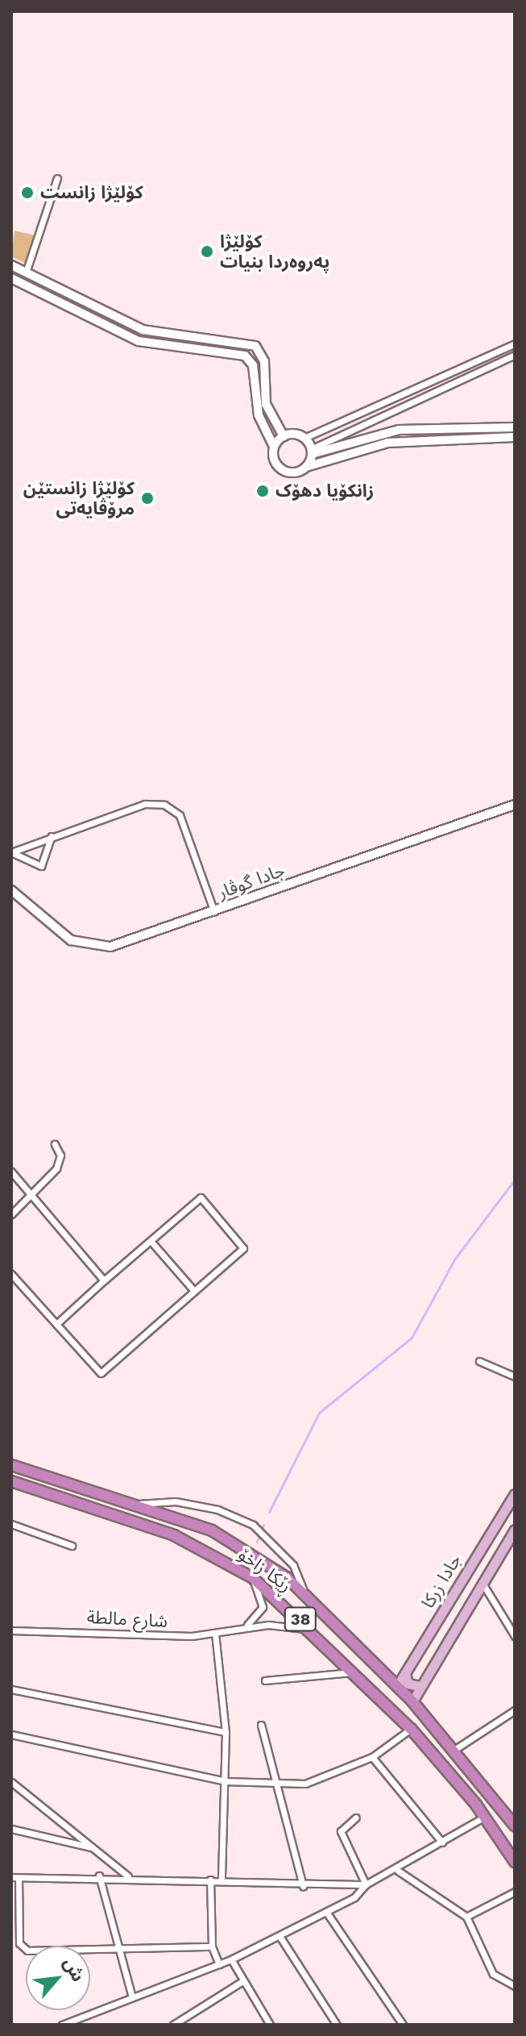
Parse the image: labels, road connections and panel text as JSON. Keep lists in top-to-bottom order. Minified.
{"streets":{"highway":["ڕێکا زاخۆ","38"],"main road":["جادا زرکا"],"street":["جادا گوڤار","شارع مالطة"]},"crossings":[["ڕێکا زاخۆ","جادا زرکا"],["ڕێکا زاخۆ","شارع مالطة"]],"places":["کۆلێژا زانست","کۆلێژا پەروەردا بنیات","زانکۆیا دهۆک","كۆلێژا زانستێن مرۆڤایەتی"],"north":"top right"}
